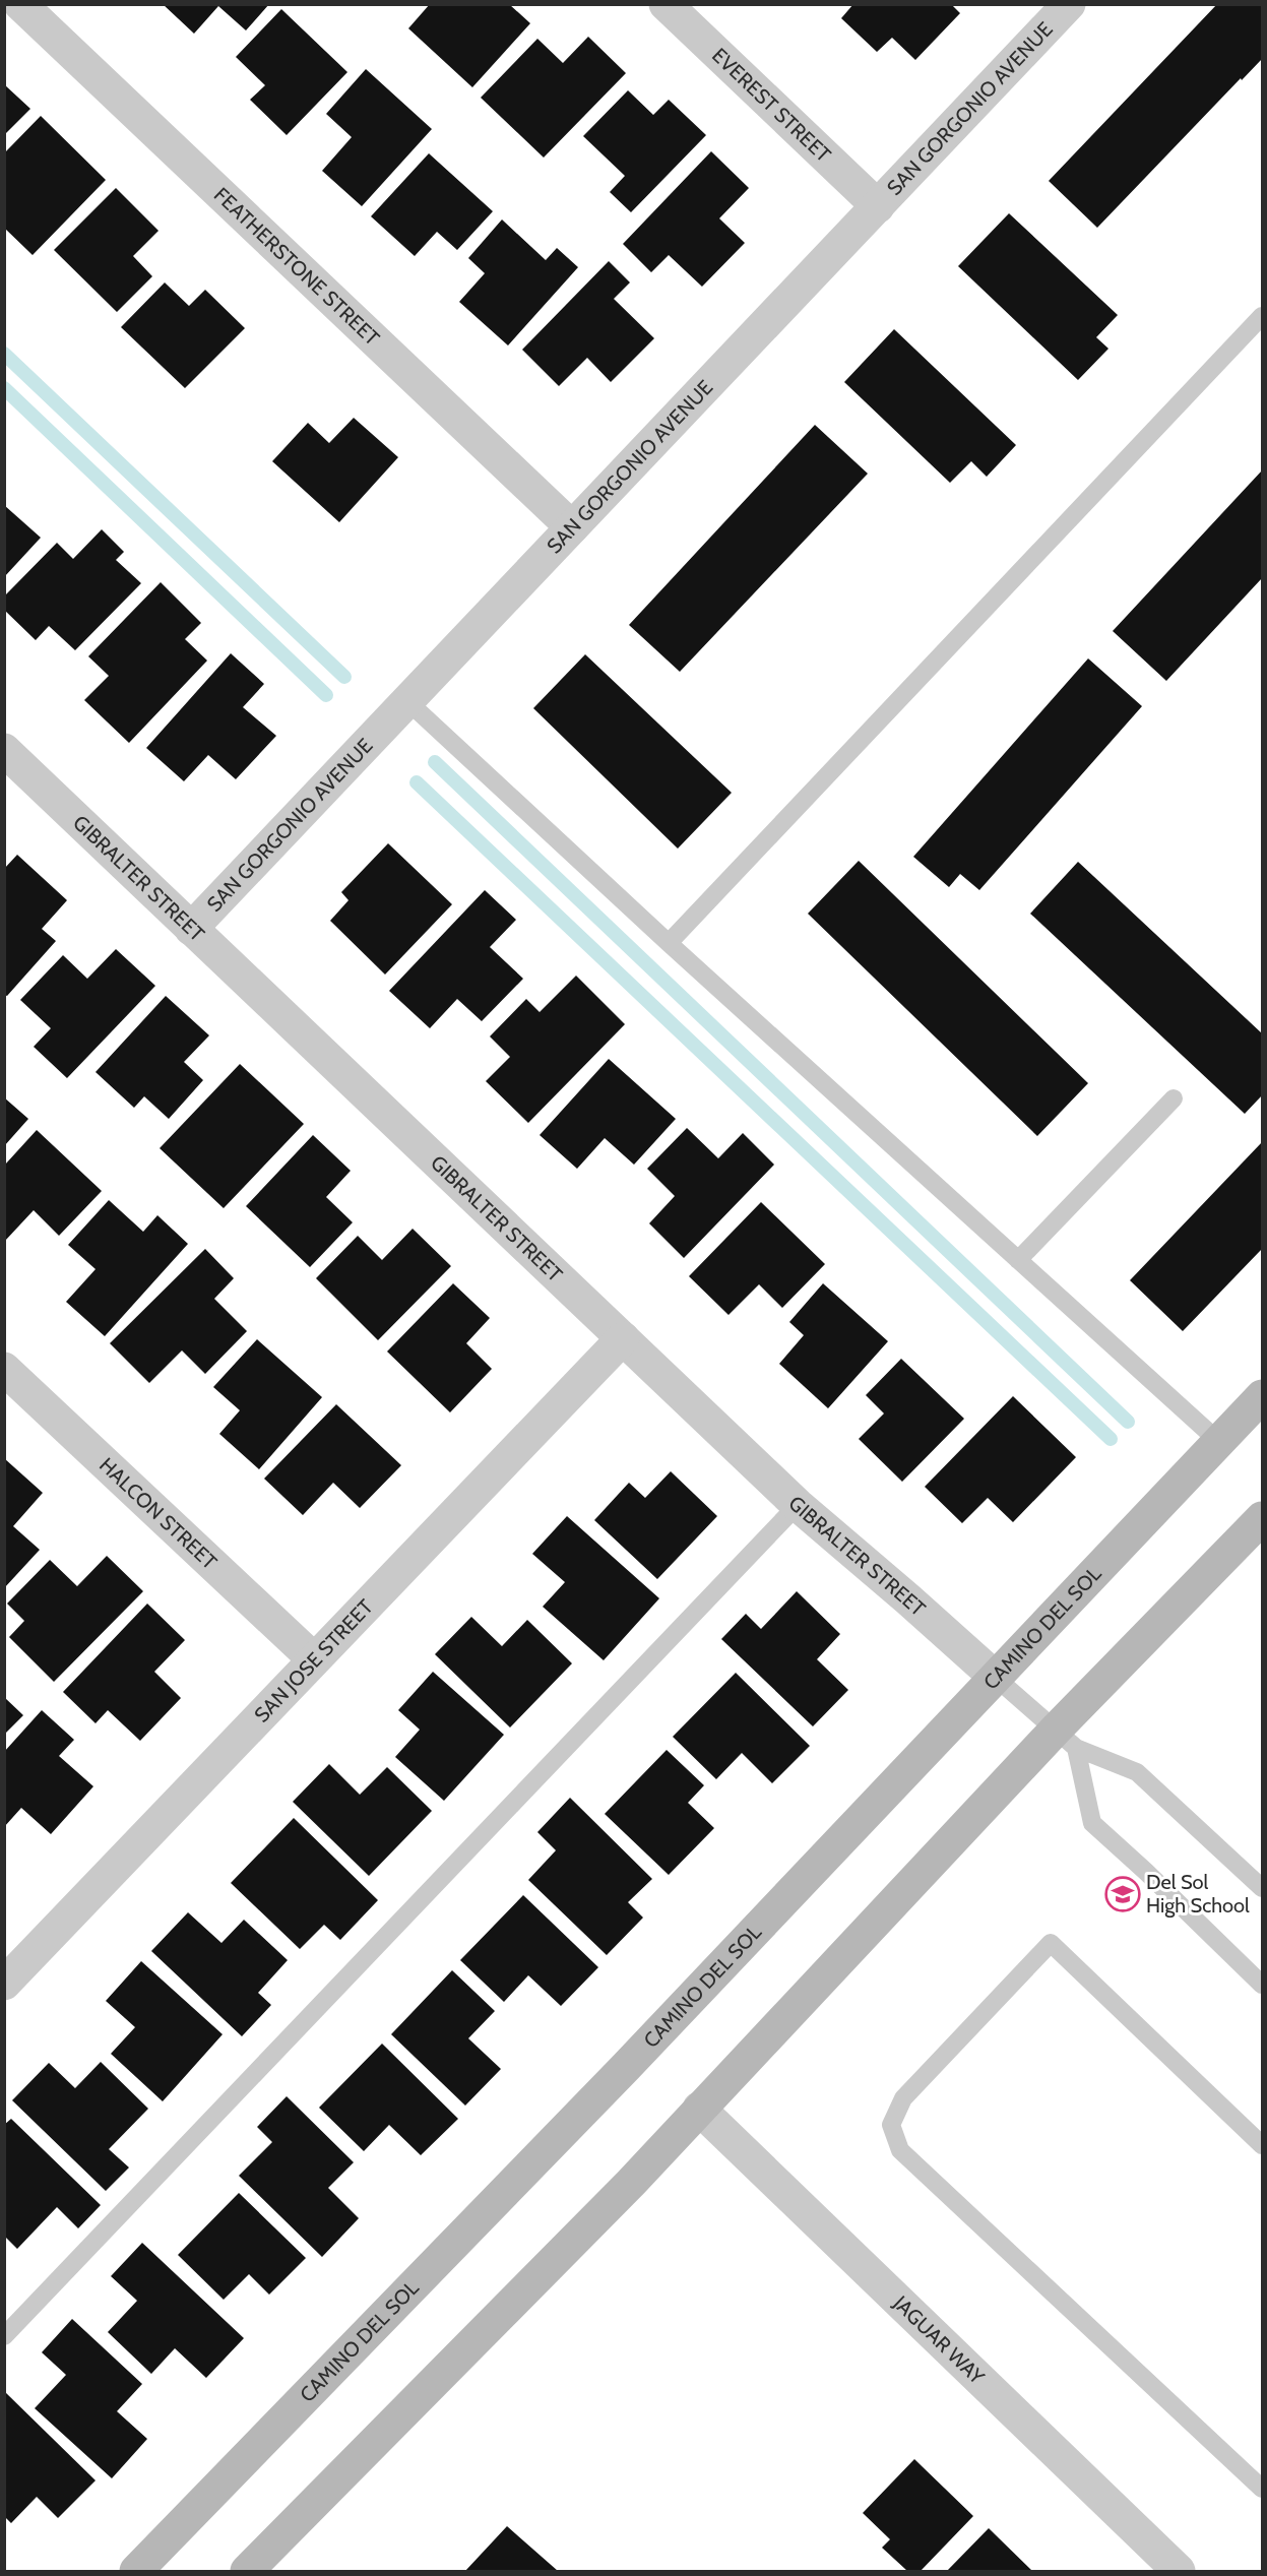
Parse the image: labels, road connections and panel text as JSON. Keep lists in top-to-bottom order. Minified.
{"streets":{"street":["EVEREST STREET","SAN GORGONIO AVENUE","FEATHERSTONE STREET","GIBRALTER STREET","HALCON STREET","CAMINO DEL SOL","SAN JOSE STREET","JAGUAR WAY"]},"crossings":[["EVEREST STREET","SAN GORGONIO AVENUE"],["SAN GORGONIO AVENUE","FEATHERSTONE STREET"],["SAN GORGONIO AVENUE","GIBRALTER STREET"],["GIBRALTER STREET","CAMINO DEL SOL"],["GIBRALTER STREET","SAN JOSE STREET"],["HALCON STREET","SAN JOSE STREET"]],"places":{"school or university":["Del Sol High School"]}}
